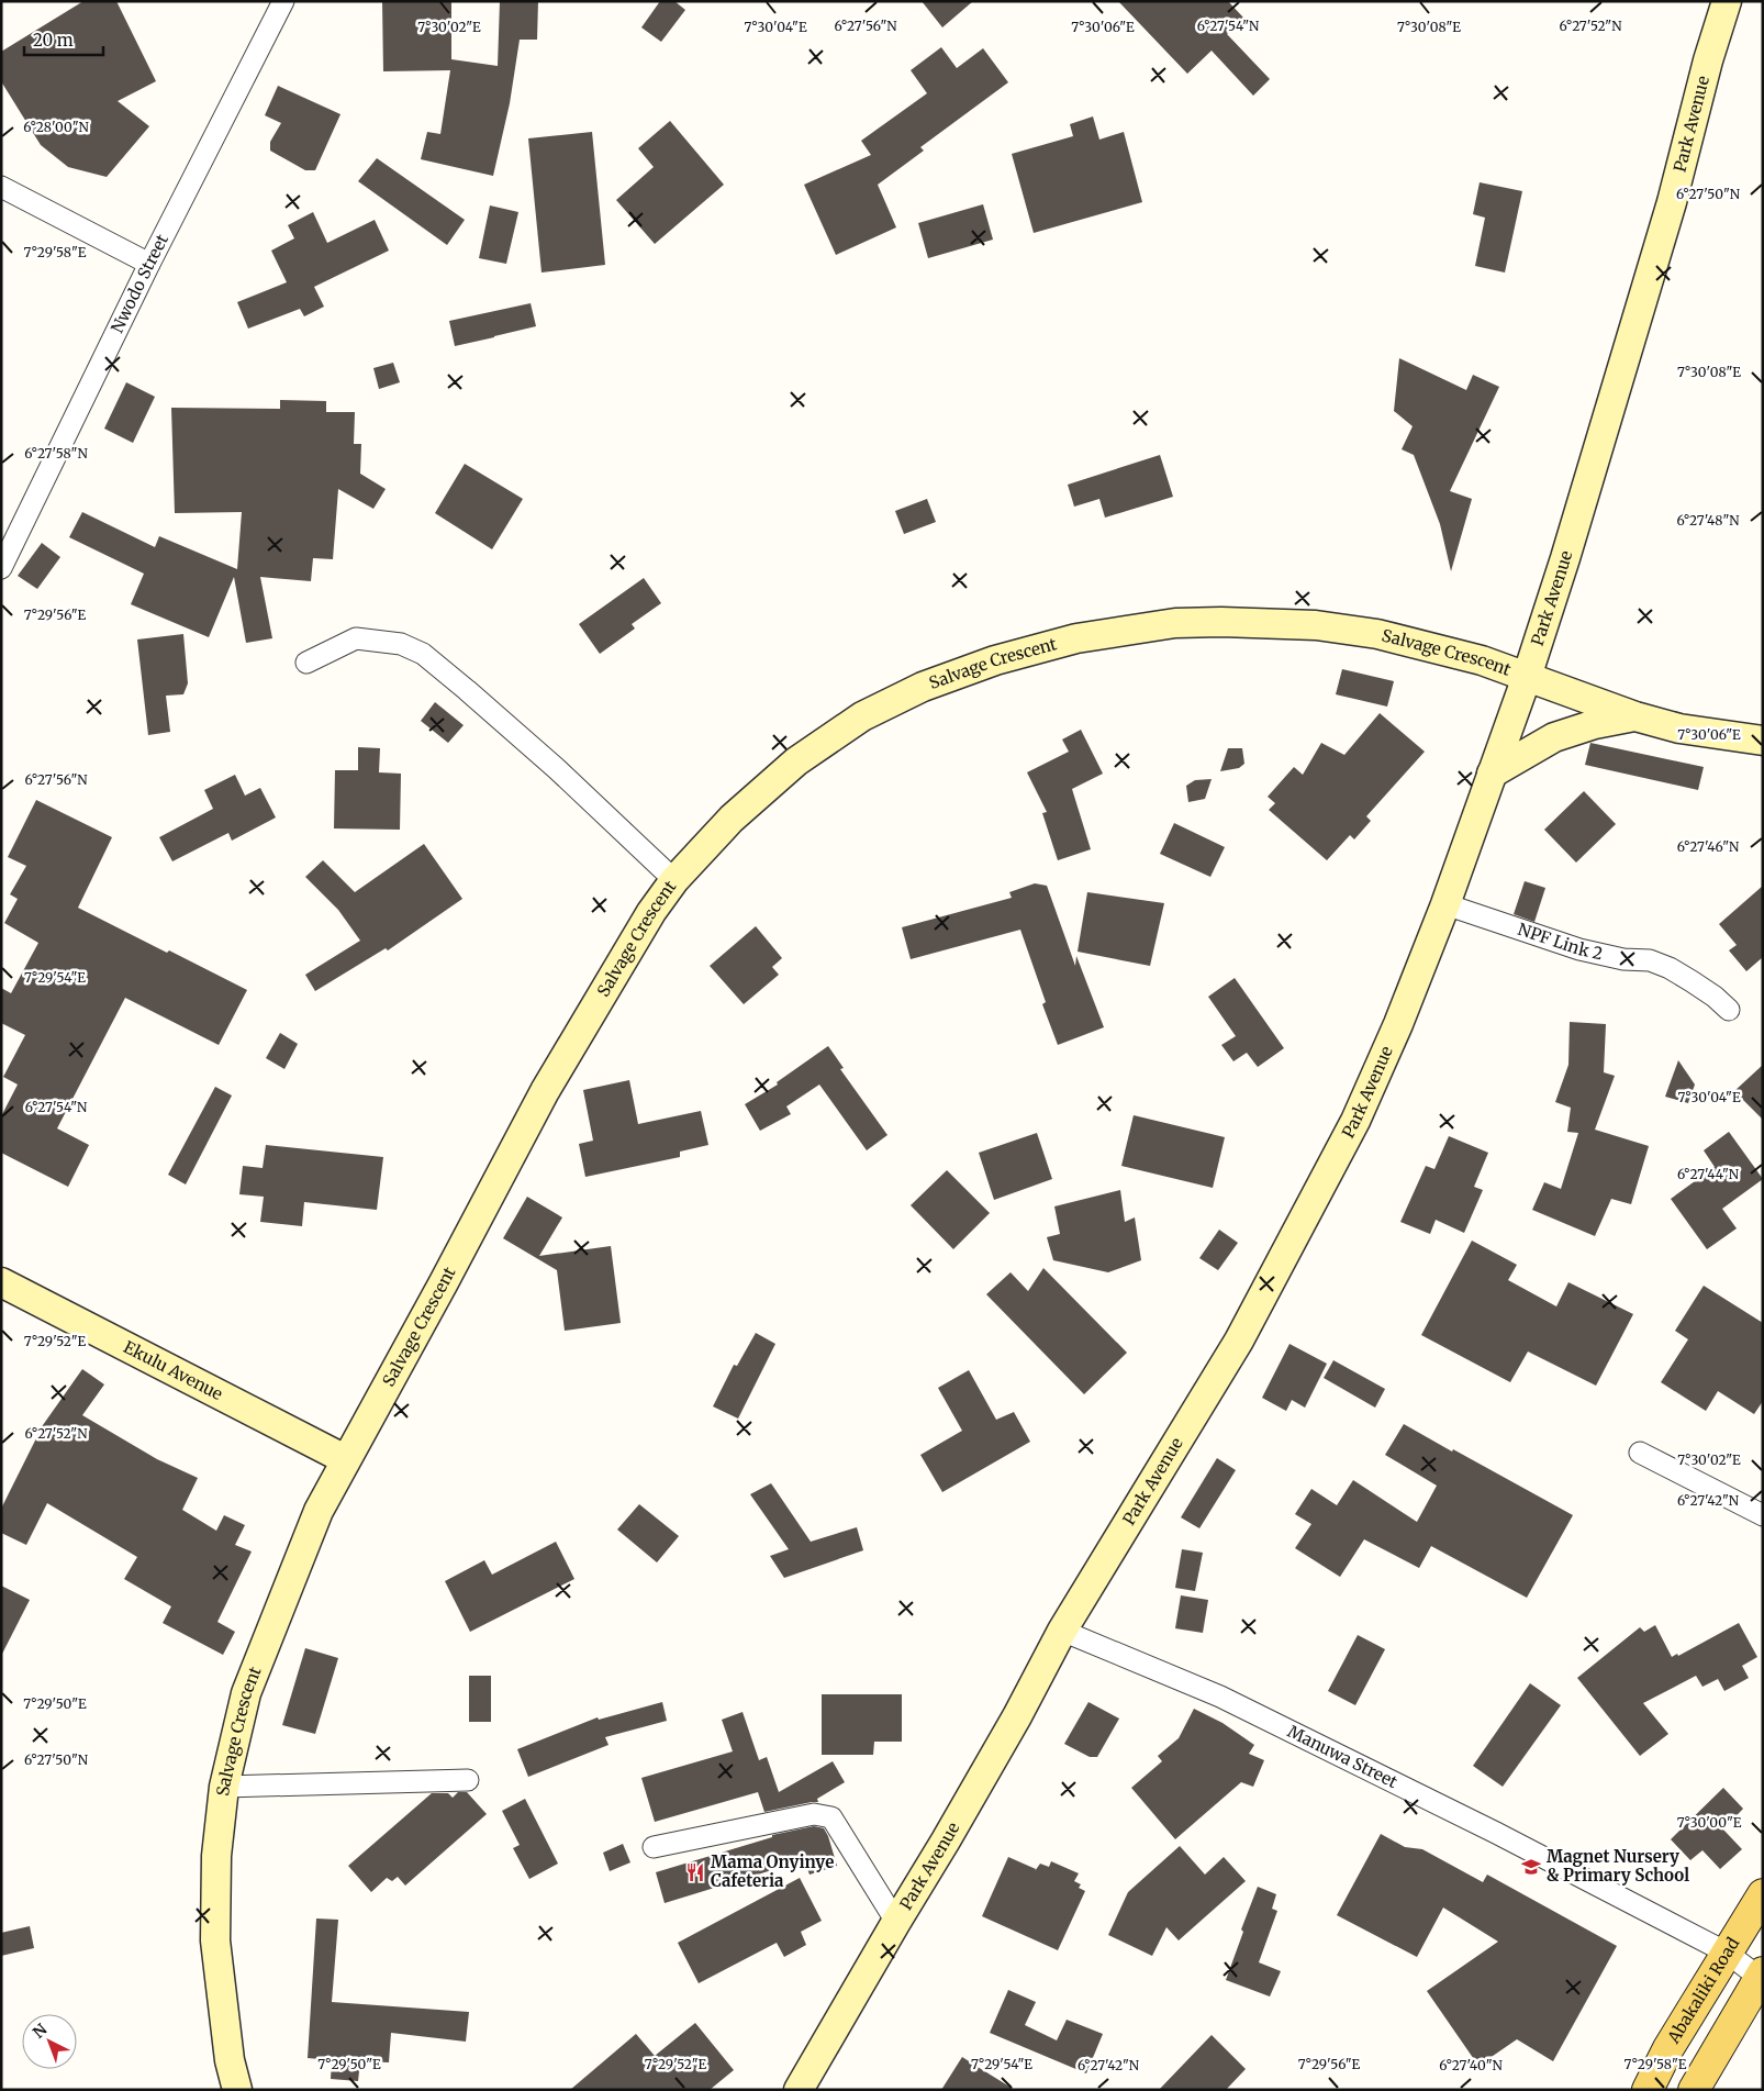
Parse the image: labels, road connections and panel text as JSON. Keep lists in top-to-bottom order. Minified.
{"streets":{"main road":["Park Avenue","Salvage Crescent","Ekulu Avenue","Abakaliki Road"],"street":["Nwodo Street","NPF Link 2","Manuwa Street"]},"crossings":[["Park Avenue","Salvage Crescent"],["Park Avenue","NPF Link 2"],["Park Avenue","Manuwa Street"],["Salvage Crescent","Ekulu Avenue"],["Manuwa Street","Abakaliki Road"]],"places":{"school or university":["Magnet Nursery & Primary School"],"restaurant":["Mama Onyinye Cafeteria"]},"scale_bar":"20 m","north":"top left","coordinates":["6°27'56\"N","6°27'54\"N","6°27'52\"N","7°30'02\"E","7°30'04\"E","7°30'06\"E","7°30'08\"E","6°28'00\"N","6°27'50\"N","7°29'58\"E","6°27'58\"N","6°27'48\"N","7°29'56\"E","6°27'46\"N","7°29'54\"E","6°27'44\"N","7°29'52\"E","6°27'42\"N","7°29'50\"E","7°30'00\"E","6°27'40\"N"]}
